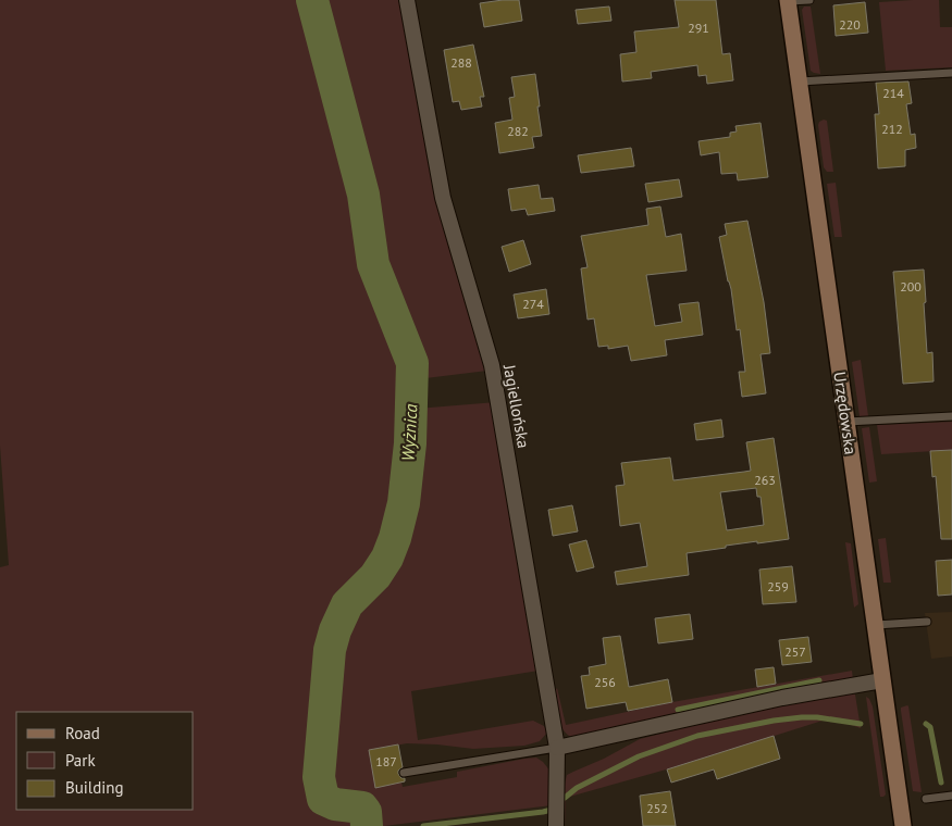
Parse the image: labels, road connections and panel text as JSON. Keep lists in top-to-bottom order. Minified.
{"streets":{"street":["Jagiellońska","Urzędowska"]},"water":["Wyżnica"],"house_numbers":["220","291","288","214","212","282","200","274","263","259","257","256","187","252"],"legend":["Road","Park","Building"]}
